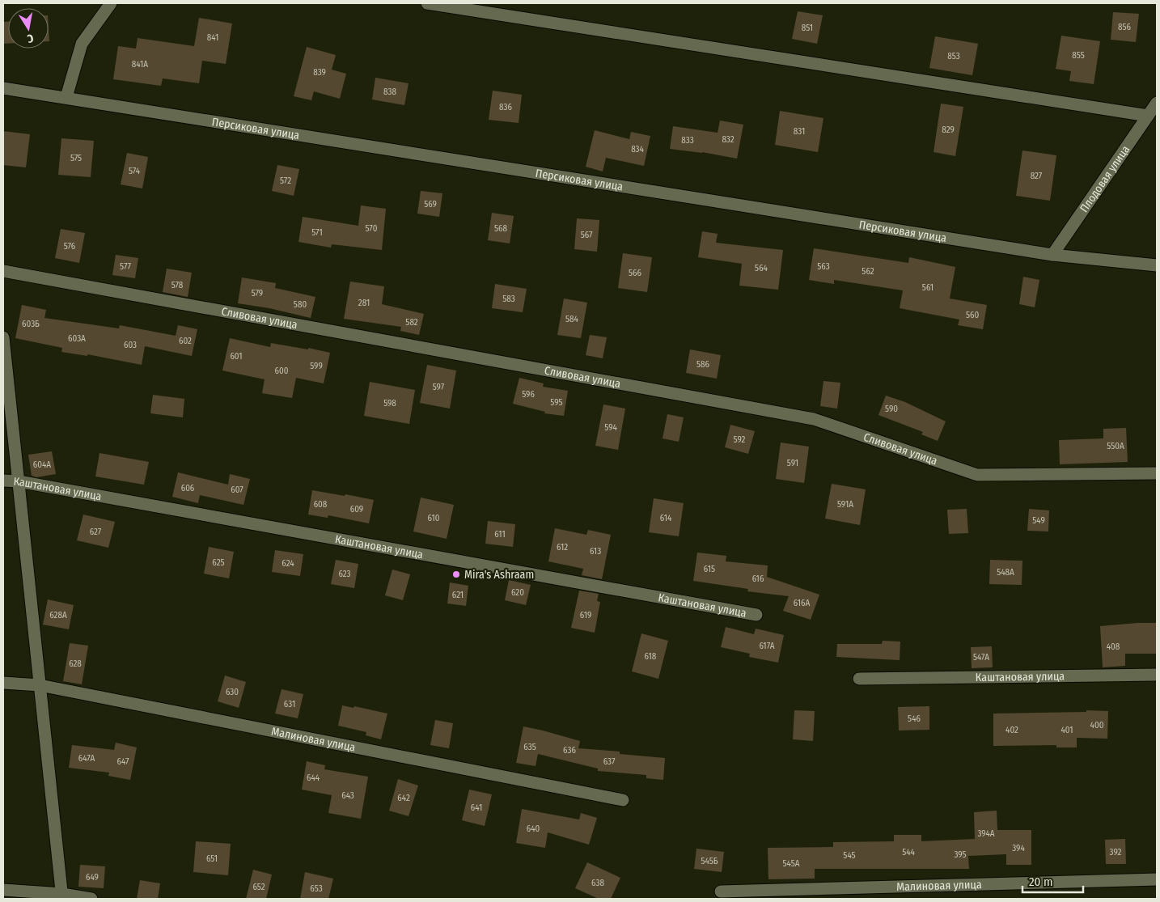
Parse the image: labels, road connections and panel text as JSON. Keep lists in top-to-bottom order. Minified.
{"streets":{"street":["Персиковая улица","Плодовая улица","Сливовая улица","Каштановая улица","Малиновая улица"]},"crossings":[["Персиковая улица","Плодовая улица"]],"places":["Mira's Ashraam"],"house_numbers":["856","851","841","855","853","841А","839","838","836","829","831","832","833","834","575","574","827","572","569","570","568","571","567","576","577","563","564","562","566","578","561","579","583","281","580","560","584","582","603Б","603А","602","603","601","586","599","600","597","596","595","598","590","594","592","550А","591","604А","606","607","608","591А","609","610","614","549","627","611","612","613","625","624","615","548А","623","616","620","621","616А","628А","619","617А","408","618","547А","628","630","631","546","400","402","401","635","636","647А","647","637","644","643","642","641","640","394А","394","544","392","395","545","651","545Б","545А","649","638","652","653"],"scale_bar":"20 m","north":"bottom"}
